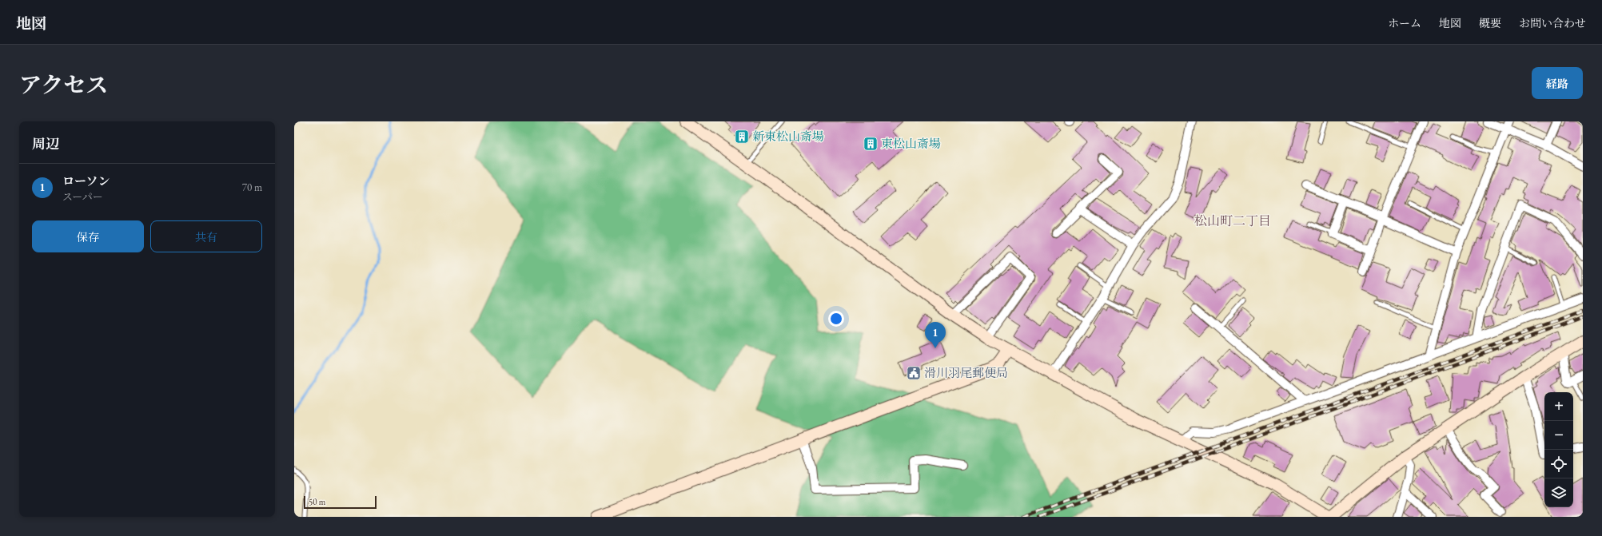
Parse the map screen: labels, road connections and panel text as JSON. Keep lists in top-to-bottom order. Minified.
{"districts":["松山町二丁目"],"places":{"building":["新東松山斎場","東松山斎場"],"public building":["滑川羽尾郵便局"]},"scale_bar":"50 m","page":{"header":"地図","nav":["ホーム","地図","概要","お問い合わせ"],"title":"アクセス","buttons":["経路",["保存","共有"]],"heading":"周辺","list":[{"mark":"1","name":"ローソン","note":"スーパー","value":"70 m"}],"pins":"1","map_buttons":["+","−"],"scale":"50 m"}}
